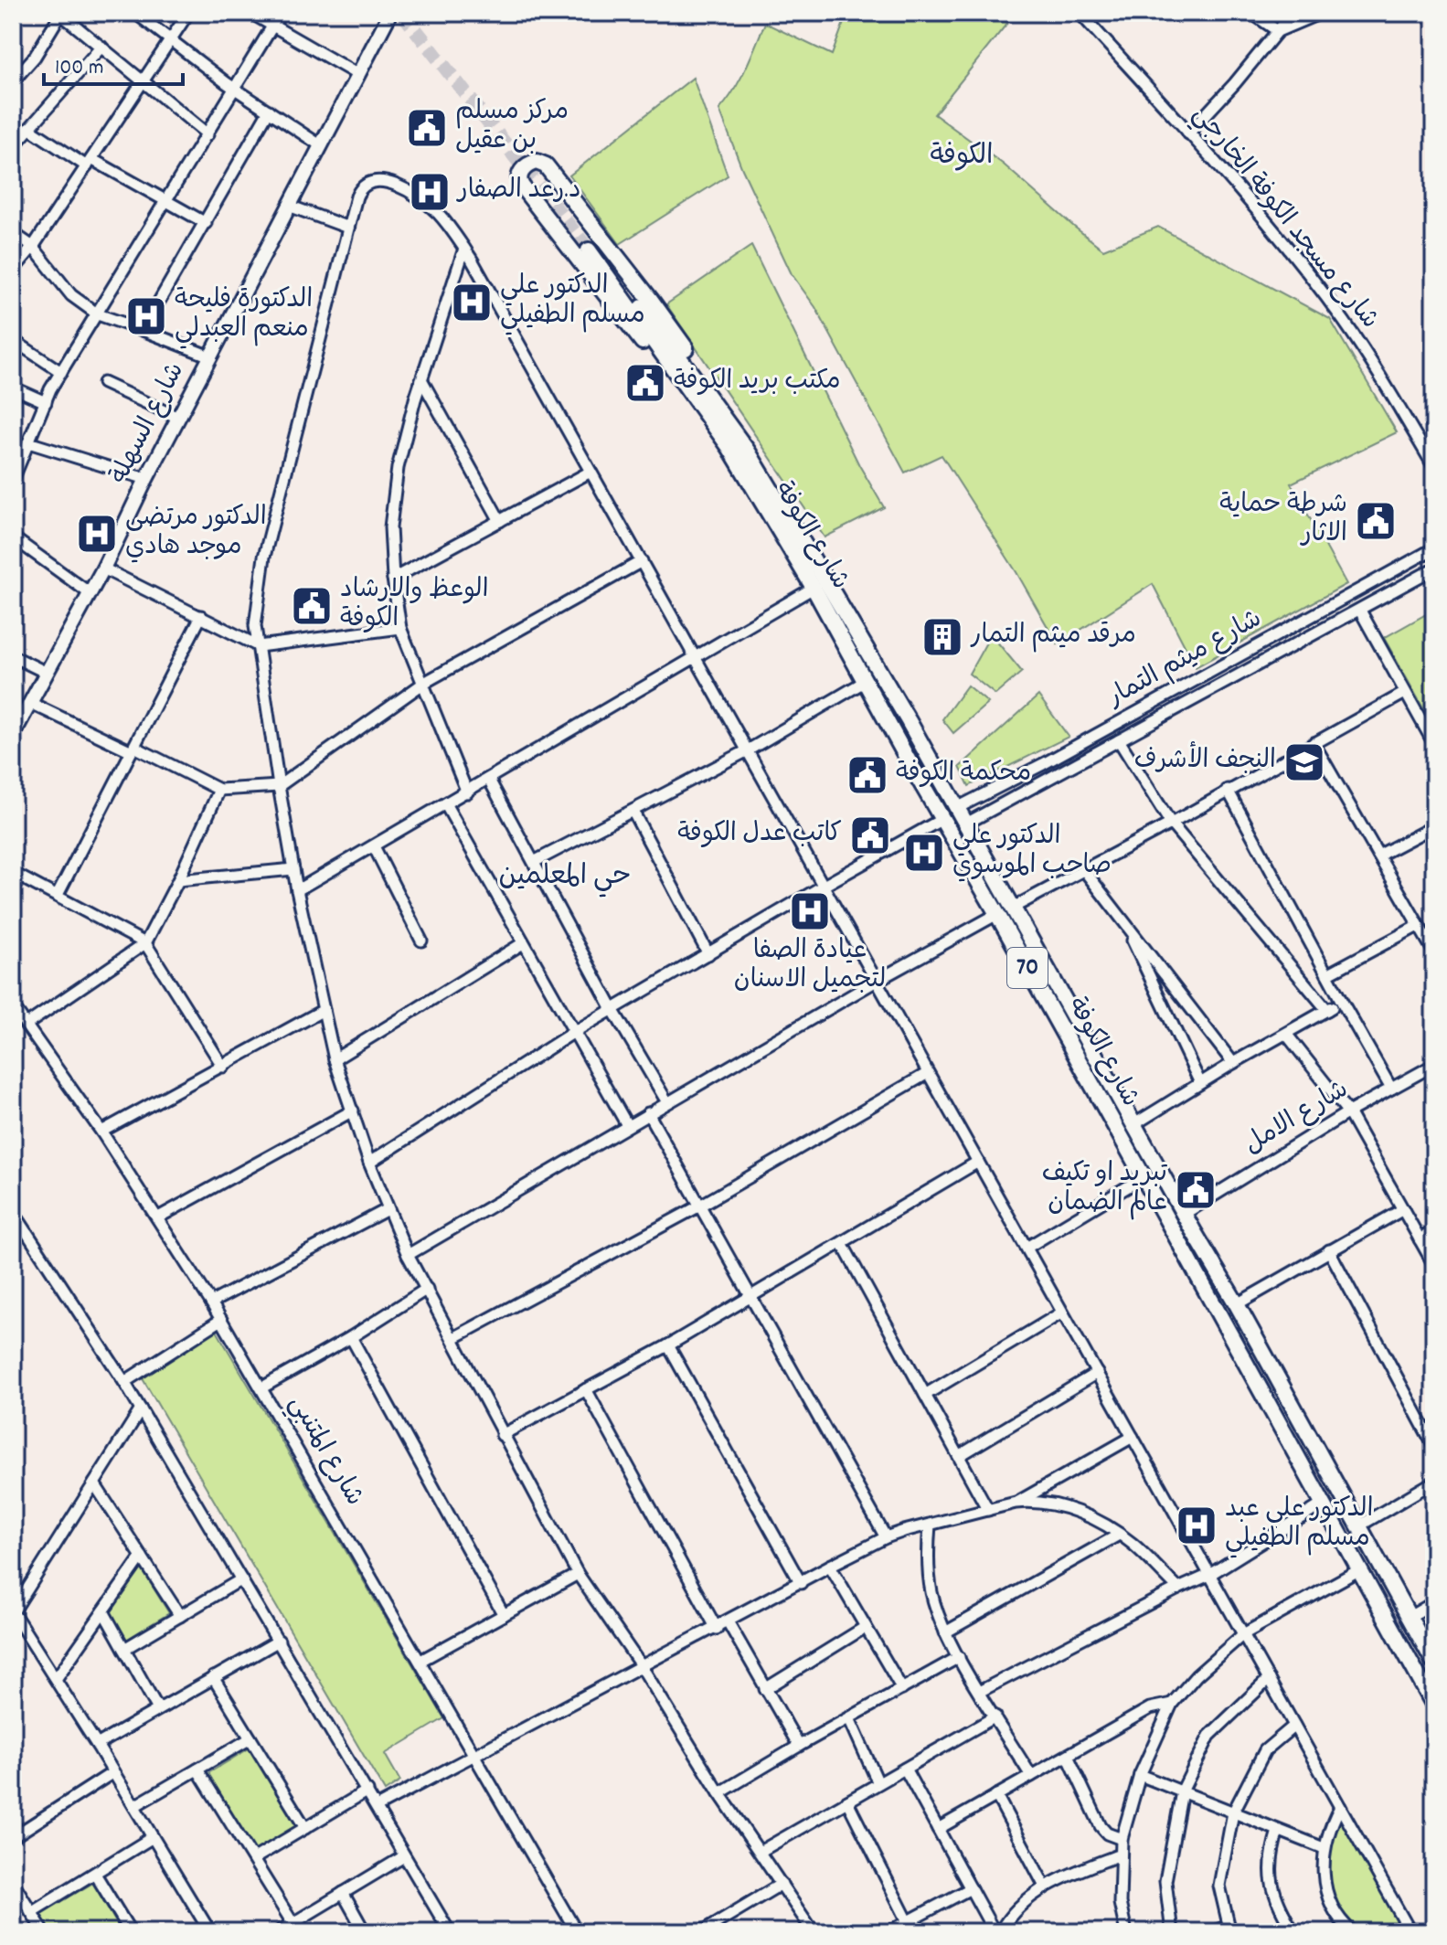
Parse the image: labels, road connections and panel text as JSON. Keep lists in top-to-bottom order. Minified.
{"streets":{"highway":["شارع الكوفة","70"],"main road":["شارع السهلة"],"street":["شارع مسجد الكوفة الخارجي","شارع ميثم التمار","شارع الامل","شارع المتنبي"]},"crossings":[["شارع الكوفة","شارع ميثم التمار"],["شارع الكوفة","شارع الامل"]],"districts":["الكوفة","حي المعلمين"],"places":{"public building":["مركز مسلم بن عقيل","مكتب بريد الكوفة","شرطة حماية الاثار","الوعظ والارشاد الكوفة","محكمة الكوفة","كاتب عدل الكوفة","تبريد او تكيف عالم الضمان"],"hospital":["د.رعد الصفار","الدكتور علي مسلم الطفيلي","الدكتورة فليحة منعم العبدلي","الدكتور مرتضى موجد هادي","الدكتور علي صاحب الموسوي","عيادة الصفا لتجميل الاسنان","الدكتور علي عبد مسلم الطفيلي"],"building":["مرقد ميثم التمار"],"school or university":["النجف الأشرف"]},"scale_bar":"100 m"}
